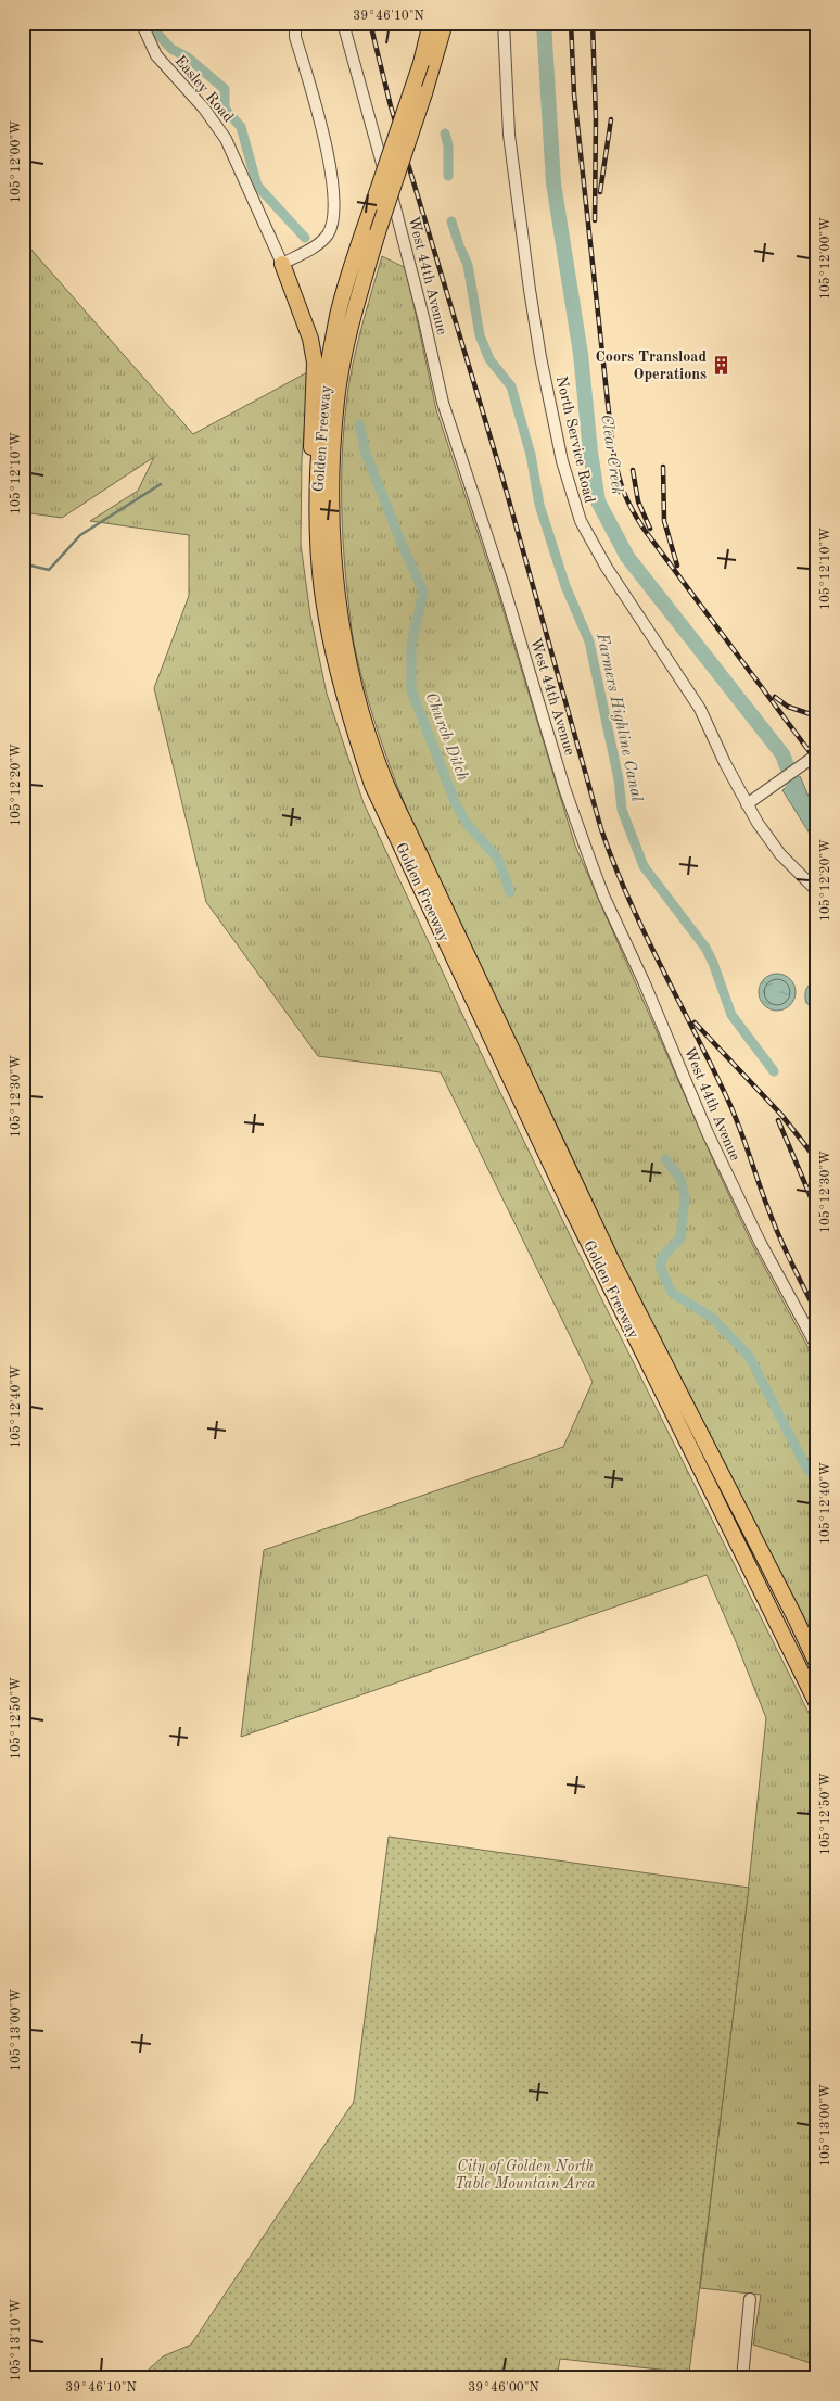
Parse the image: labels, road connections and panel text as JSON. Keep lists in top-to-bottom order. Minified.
{"streets":{"highway":["Golden Freeway"],"street":["Easley Road","West 44th Avenue","North Service Road"]},"water":["Clear Creek","Farmers Highline Canal","Church Ditch"],"parks":["City of Golden North Table Mountain Area"],"places":{"building":["Coors Transload Operations"]},"coordinates":["39°46'10\"N","105°12'00\"W","105°12'10\"W","105°12'20\"W","105°12'30\"W","105°12'40\"W","105°12'50\"W","105°13'00\"W","105°13'10\"W","39°46'00\"N"]}
